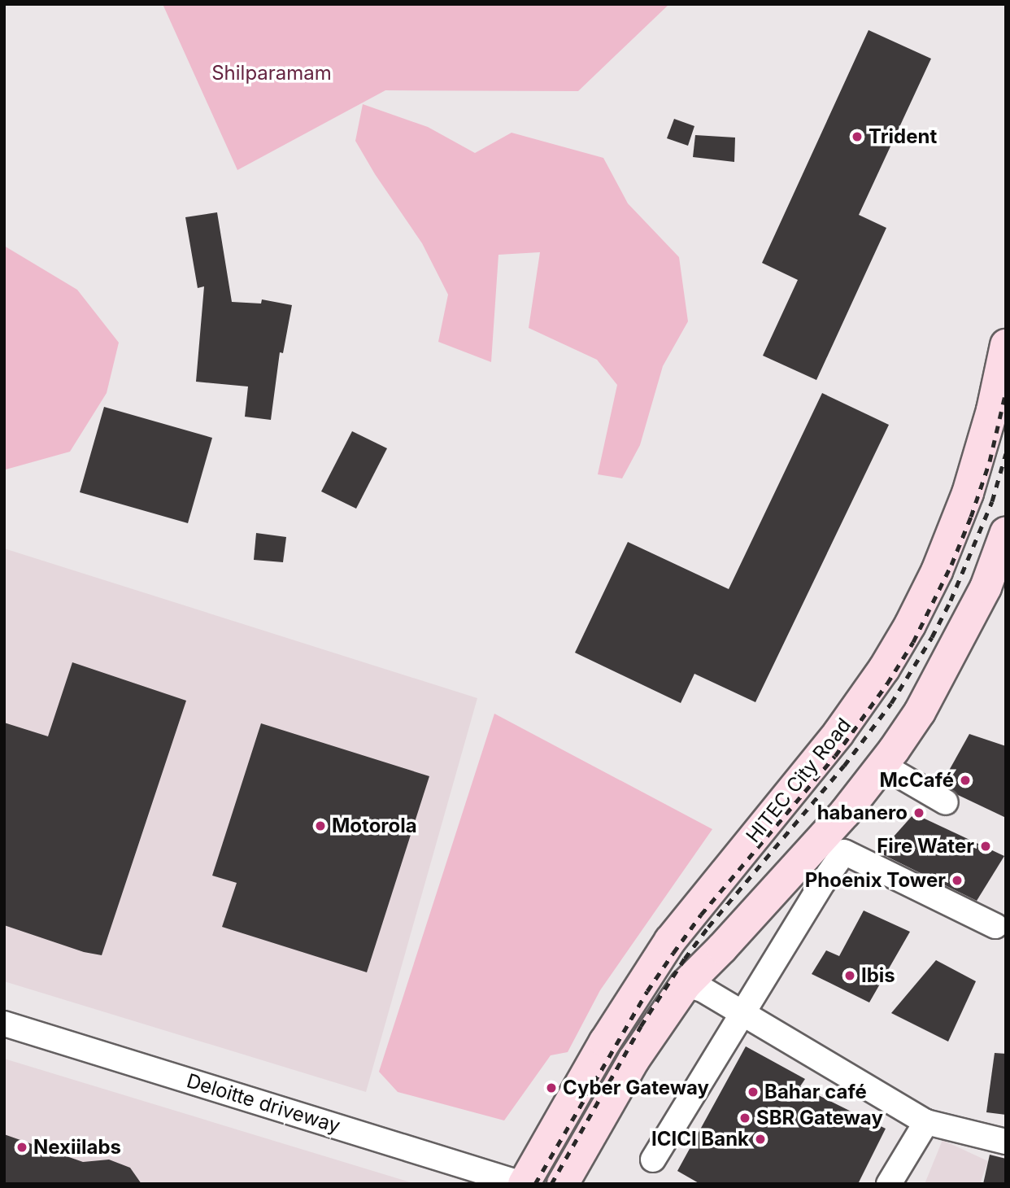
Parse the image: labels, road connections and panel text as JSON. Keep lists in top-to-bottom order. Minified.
{"streets":{"main road":["HITEC City Road"],"street":["Deloitte driveway"]},"crossings":[["HITEC City Road","Deloitte driveway"]],"parks":["Shilparamam"],"places":["Trident","McCafé","habanero","Motorola","Fire Water","Phoenix Tower","Ibis","Cyber Gateway","Bahar café","SBR Gateway","ICICI Bank","Nexiilabs"]}
